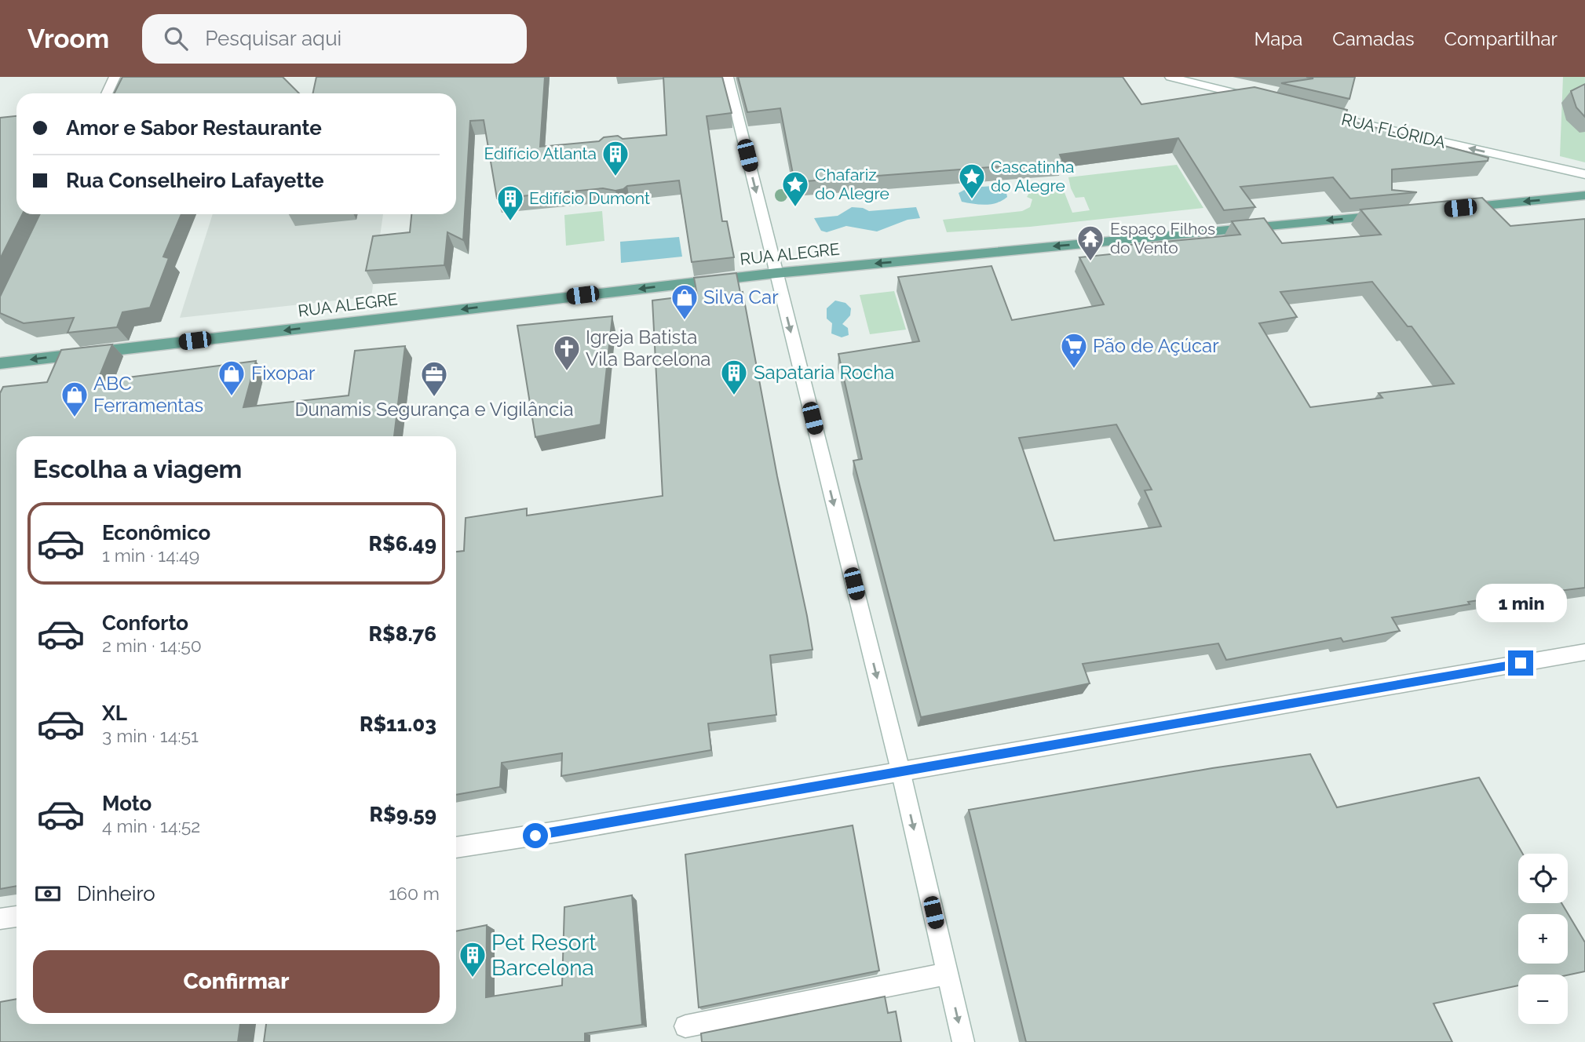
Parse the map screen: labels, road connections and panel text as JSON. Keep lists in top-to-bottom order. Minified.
{"streets":{"main road":["RUA ALEGRE"],"street":["RUA FLÓRIDA"]},"one_way":["RUA FLÓRIDA","RUA ALEGRE"],"places":{"building":["Edifício Atlanta","Edifício Dumont","Sapataria Rocha","Pet Resort Barcelona"],"place":["Cascatinha do Alegre","Chafariz do Alegre"],"temple":["Espaço Filhos do Vento"],"shop":["Silva Car","Fixopar","ABC Ferramentas"],"supermarket":["Pão de Açúcar"],"church":["Igreja Batista Vila Barcelona"],"office":["Dunamis Segurança e Vigilância"]},"page":{"header":"Vroom","search":"Pesquisar aqui","nav":["Mapa","Camadas","Compartilhar"],"banner":["Amor e Sabor Restaurante","Rua Conselheiro Lafayette"],"heading":"Escolha a viagem","list":[{"name":"Econômico","note":"1 min · 14:49","value":"R$6.49"},{"name":"Conforto","note":"2 min · 14:50","value":"R$8.76"},{"name":"XL","note":"3 min · 14:51","value":"R$11.03"},{"name":"Moto","note":"4 min · 14:52","value":"R$9.59"}],"bubble":"1 min","map_buttons":["+","−"],"pay":["Dinheiro","160 m"],"buttons":"Confirmar"}}
